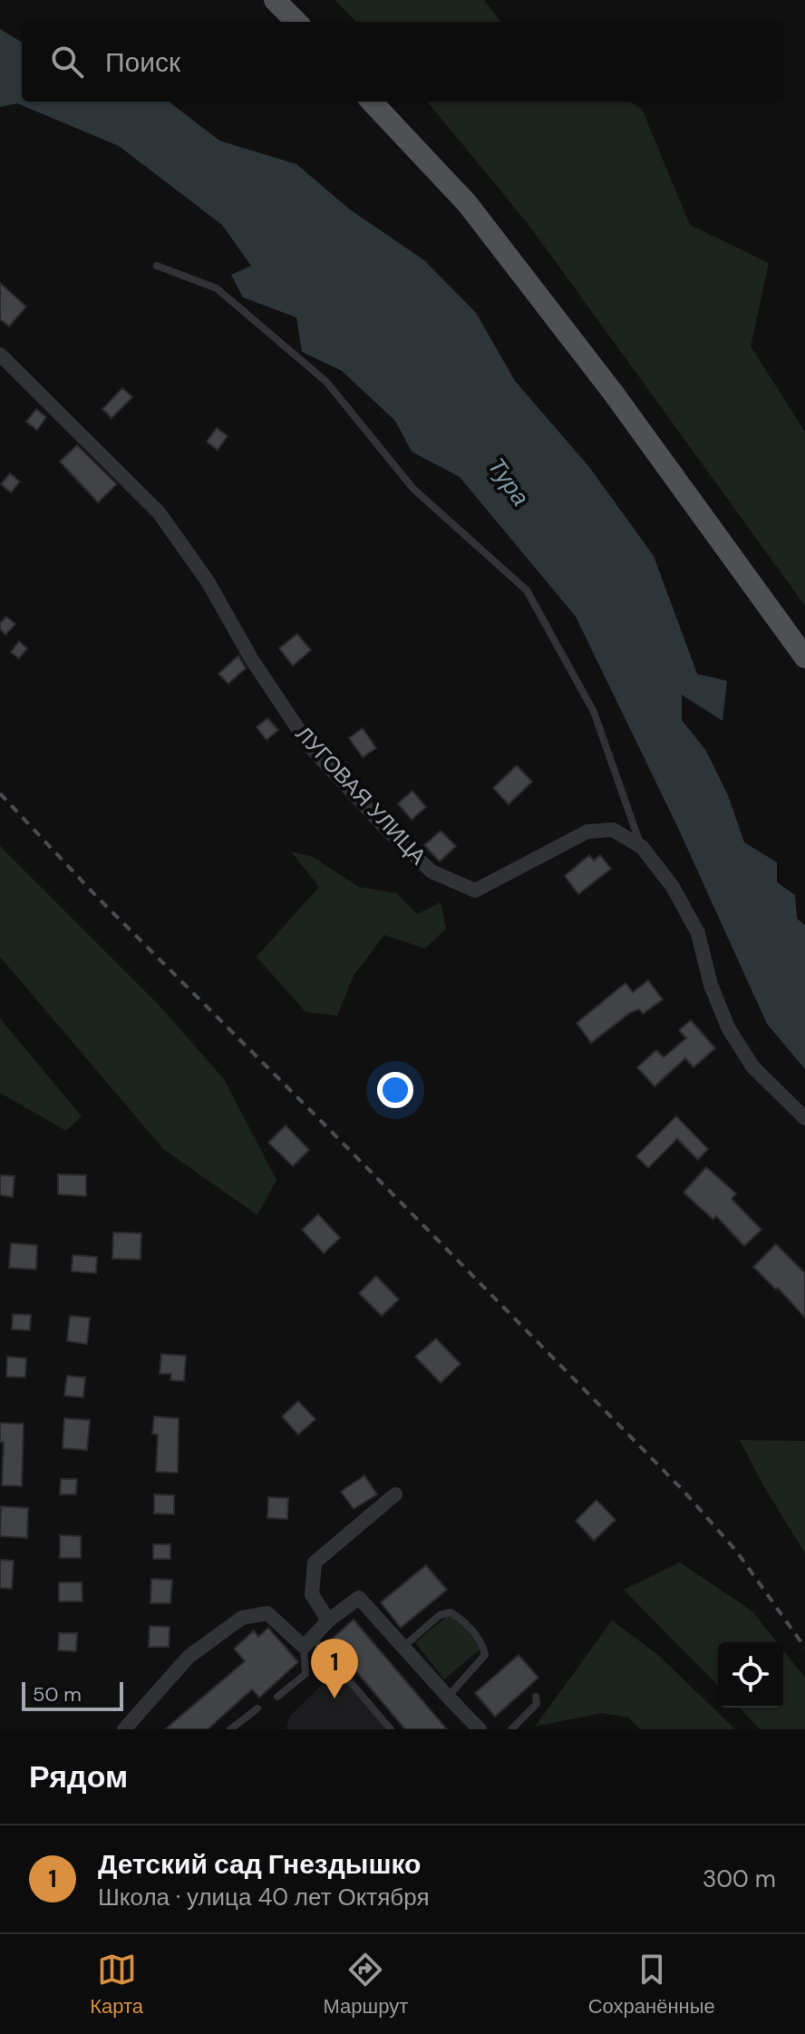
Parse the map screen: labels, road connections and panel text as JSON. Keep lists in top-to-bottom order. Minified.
{"streets":{"street":["ЛУГОВАЯ УЛИЦА"]},"water":["Тура"],"scale_bar":"50 m","page":{"search":"Поиск","pins":"1","scale":"50 m","heading":"Рядом","list":[{"mark":"1","name":"Детский сад Гнездышко","note":"Школа · улица 40 лет Октября","value":"300 m"}],"nav":["Карта","Маршрут","Сохранённые"]}}
